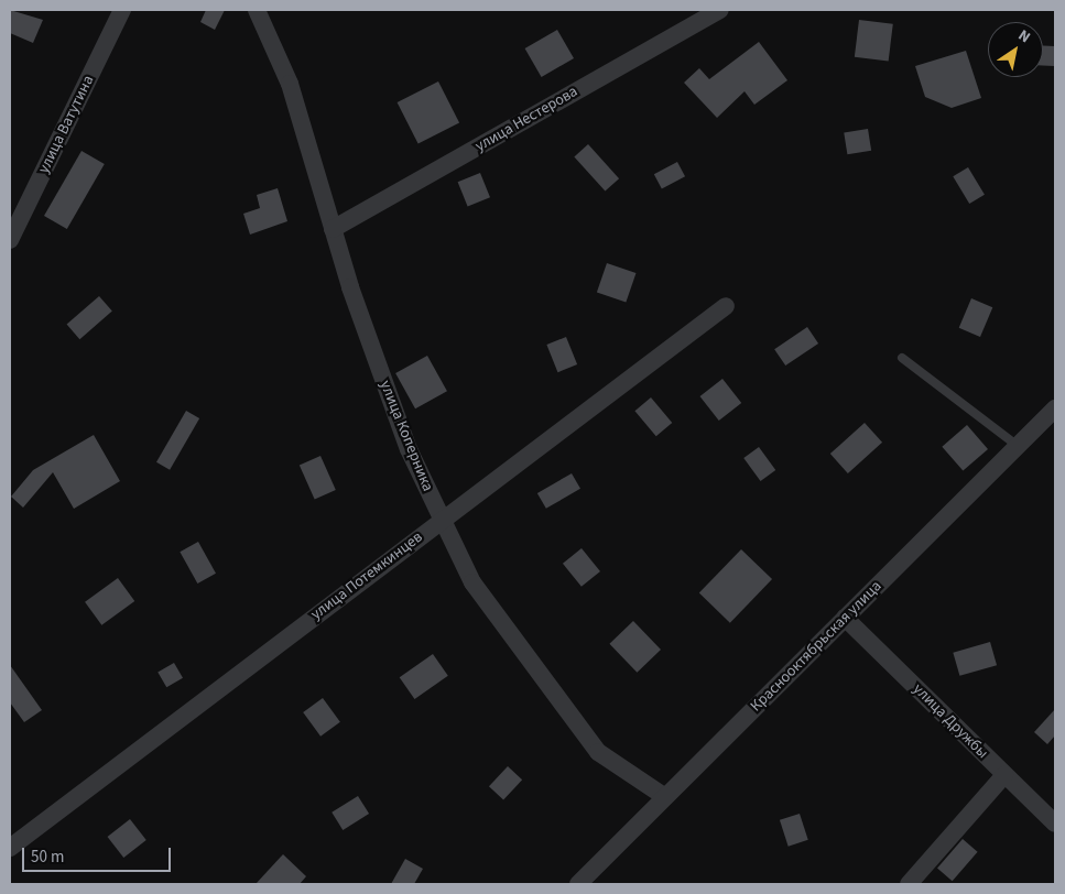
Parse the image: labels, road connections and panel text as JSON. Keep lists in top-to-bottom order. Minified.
{"streets":{"street":["улица Нестерова","улица Ватутина","улица Коперника","улица Потемкинцев","Краснооктябрьская улица","улица Дружбы"]},"crossings":[["улица Нестерова","улица Коперника"],["улица Коперника","улица Потемкинцев"],["улица Коперника","Краснооктябрьская улица"],["Краснооктябрьская улица","улица Дружбы"]],"scale_bar":"50 m","north":"top right"}
